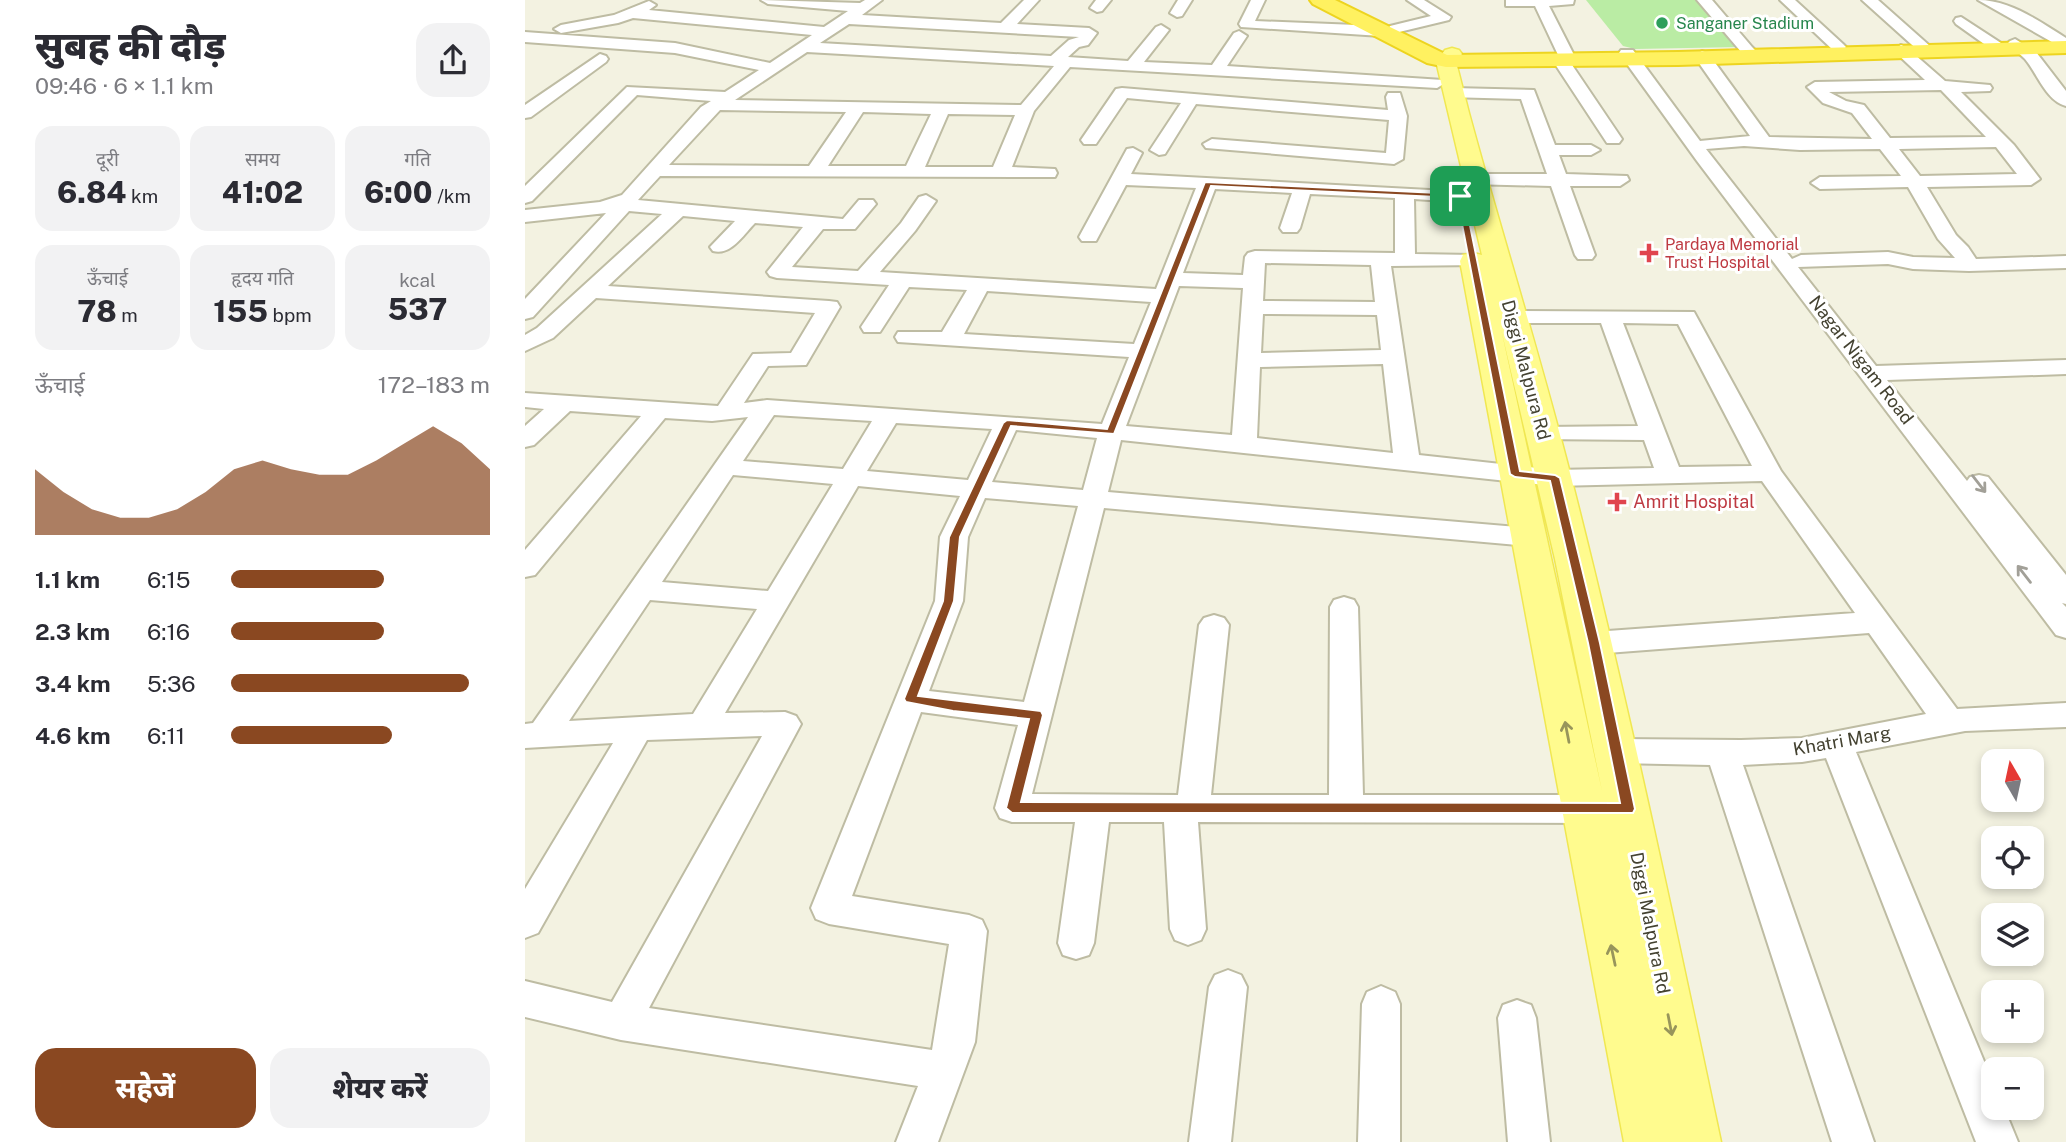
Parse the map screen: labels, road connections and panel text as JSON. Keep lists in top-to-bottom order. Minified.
{"streets":{"main road":["Diggi Malpura Rd"],"street":["Nagar Nigam Road","Khatri Marg"]},"crossings":[["Diggi Malpura Rd","Khatri Marg"]],"places":{"other":["Sanganer Stadium"],"health":["Pardaya Memorial Trust Hospital","Amrit Hospital"]},"north":"top","page":{"heading":["सुबह की दौड़","09:46 · 6 × 1.1 km"],"stats":[["दूरी","6.84 km"],["समय","41:02"],["गति","6:00 /km"],["ऊँचाई","78 m"],["हृदय गति","155 bpm"],["kcal","537"]],"chart":["ऊँचाई","172–183 m"],"list":[{"name":"1.1 km","note":"6:15"},{"name":"2.3 km","note":"6:16"},{"name":"3.4 km","note":"5:36"},{"name":"4.6 km","note":"6:11"}],"map_buttons":["+","−"],"buttons":["सहेजें","शेयर करें"]}}
